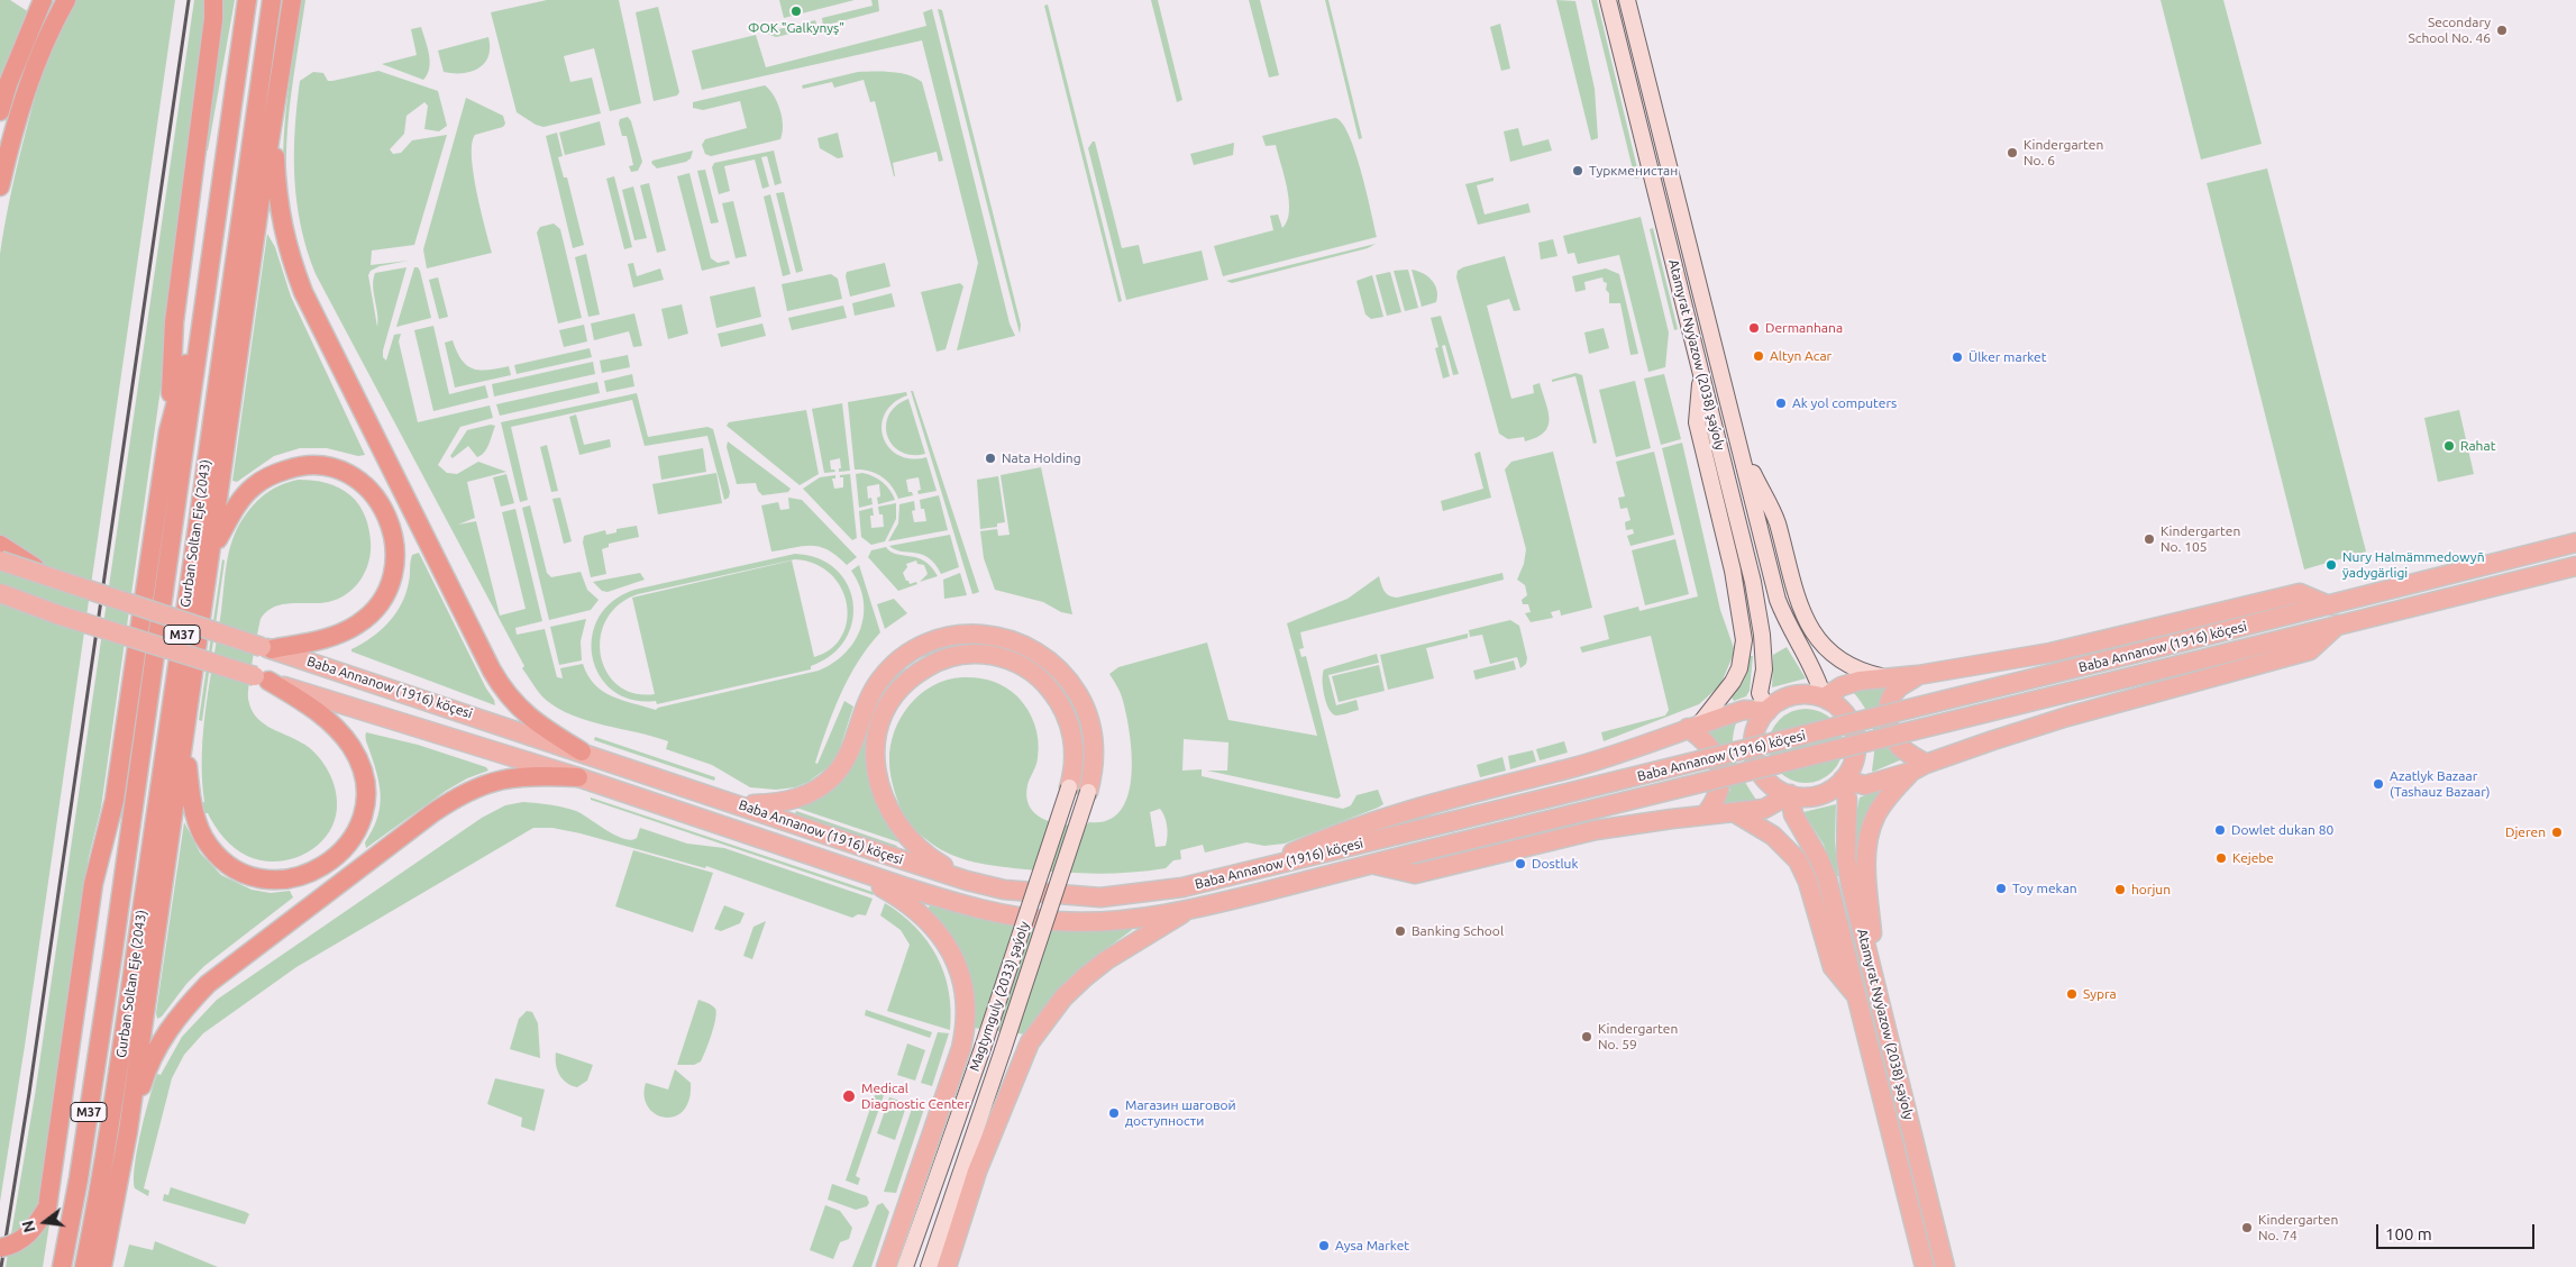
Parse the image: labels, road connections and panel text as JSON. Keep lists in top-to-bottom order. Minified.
{"streets":{"highway":["Gurban Soltan Eje (2043)","M37"],"main road":["Atamyrat Nyýazow (2038) şaýoly","Baba Annanow (1916) köçesi","Magtymguly (2033) şaýoly"]},"places":["ФОК \"Galkynyş\"","Secondary School No. 46","Kindergarten No. 6","Туркменистан","Dermanhana","Altyn Acar","Ülker market","Ak yol computers","Rahat","Nata Holding","Kindergarten No. 105","Nury Halmämmedowyñ ÿadygärligi","Azatlyk Bazaar (Tashauz Bazaar)","Dowlet dukan 80","Djeren","Kejebe","Dostluk","Toy mekan","horjun","Banking School","Sypra","Kindergarten No. 59","Medical Diagnostic Center","Магазин шаговой доступности","Kindergarten No. 74","Aysa Market"],"scale_bar":"100 m","north":"left"}
